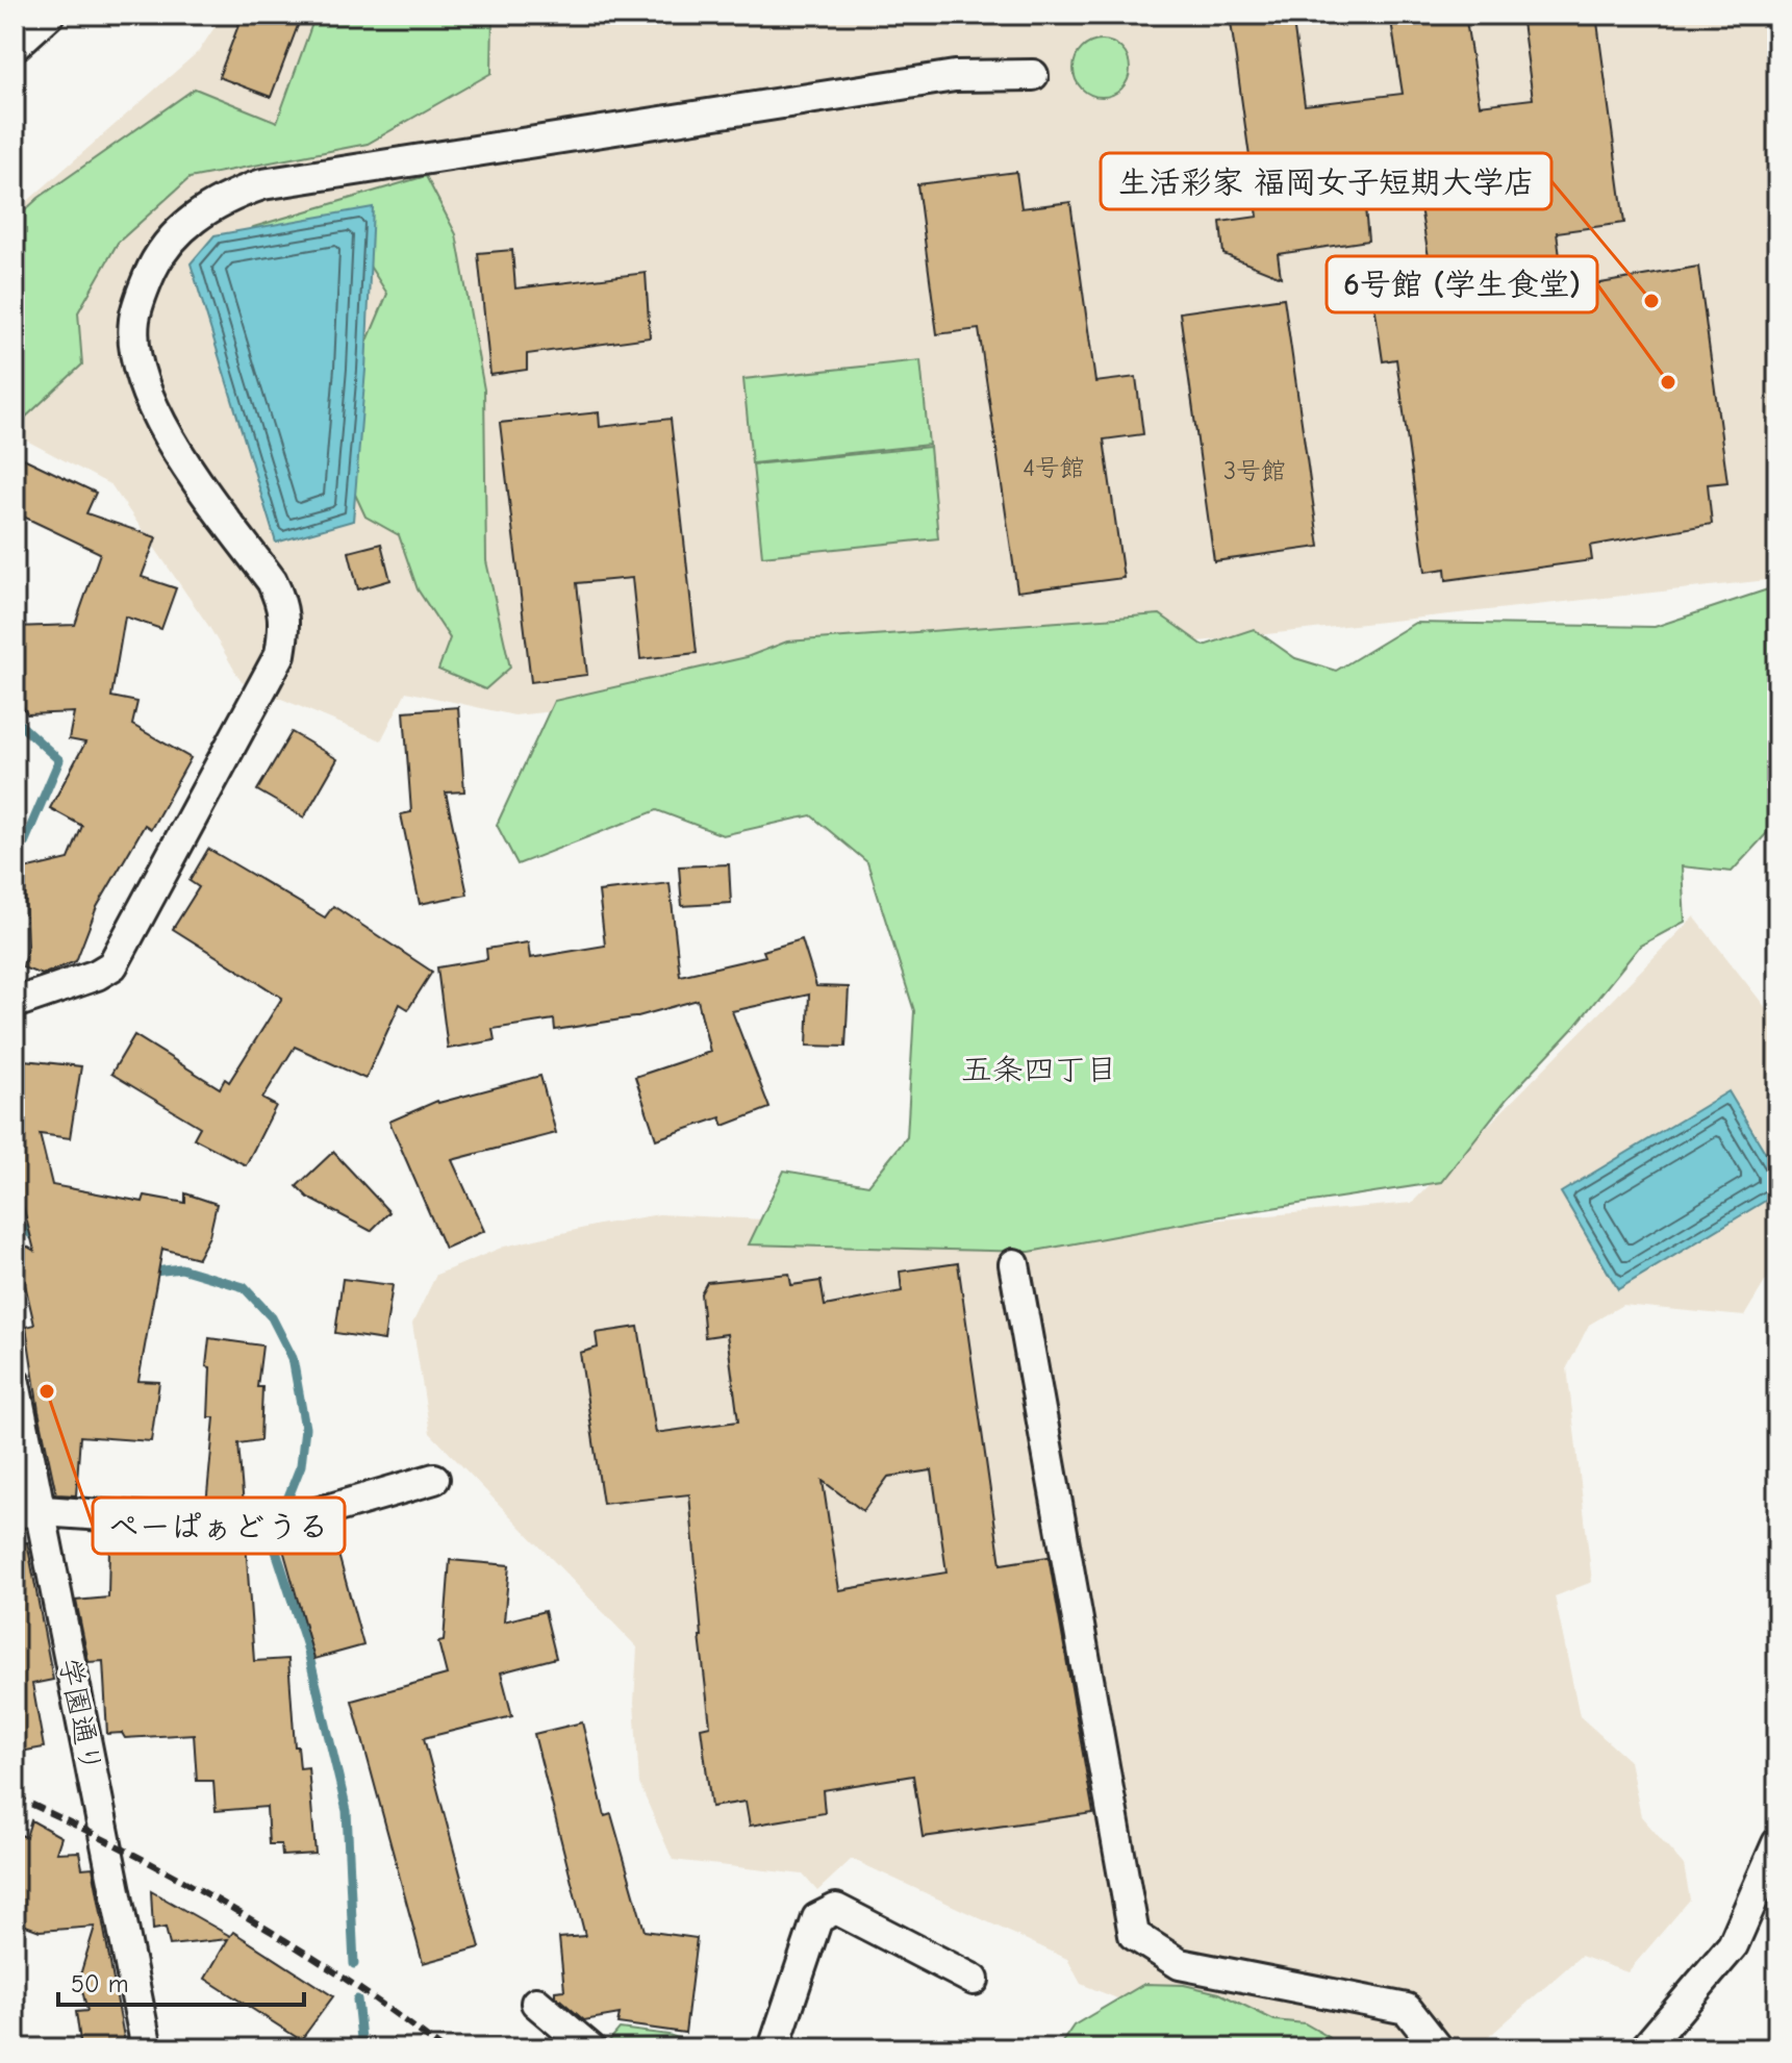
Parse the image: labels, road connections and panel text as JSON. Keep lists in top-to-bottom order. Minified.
{"streets":{"street":["学園通り"]},"districts":["五条四丁目"],"places":["生活彩家 福岡女子短期大学店","6号館 (学生食堂)","ぺーぱぁどうる"],"house_numbers":["4号館","3号館"],"scale_bar":"50 m"}
